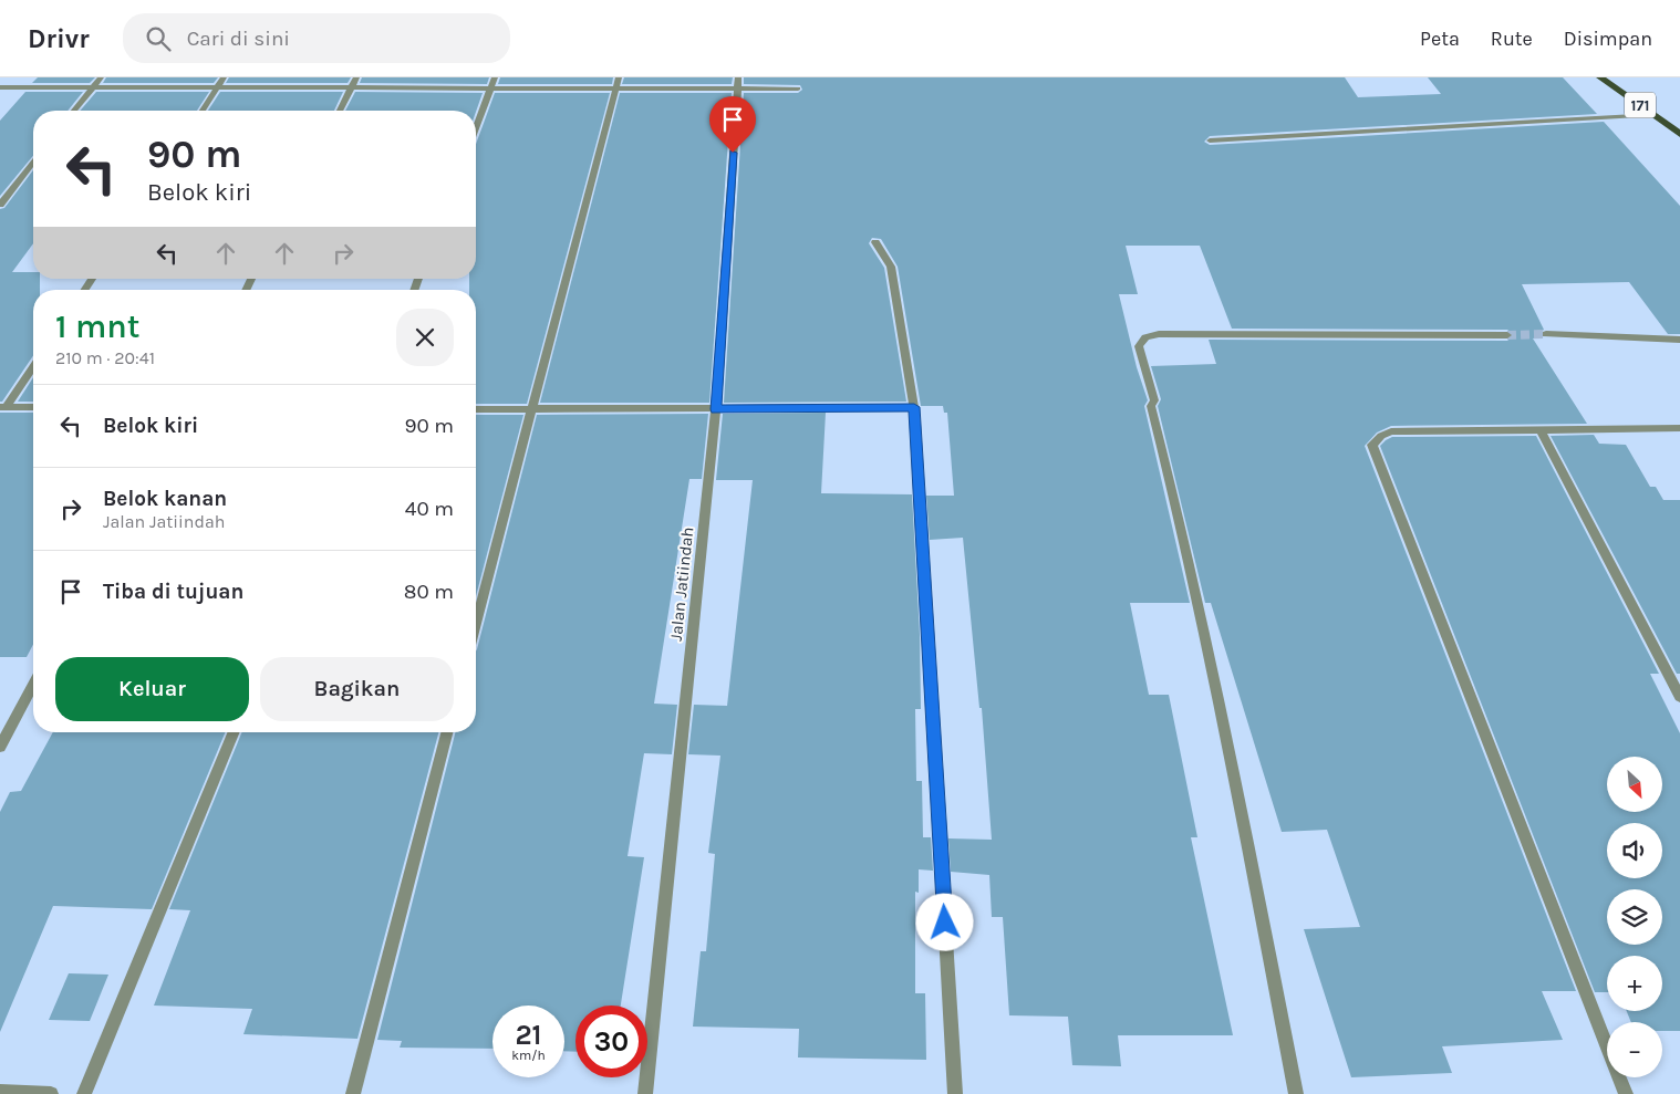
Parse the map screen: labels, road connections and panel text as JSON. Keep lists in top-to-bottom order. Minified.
{"streets":{"main road":["171"],"street":["Jalan Jatiindah"]},"north":"bottom right","page":{"header":"Drivr","search":"Cari di sini","nav":["Peta","Rute","Disimpan"],"turn":["90 m","Belok kiri"],"heading":["1 mnt","210 m · 20:41"],"list":[{"name":"Belok kiri","value":"90 m"},{"name":"Belok kanan","note":"Jalan Jatiindah","value":"40 m"},{"name":"Tiba di tujuan","value":"80 m"}],"buttons":["Keluar","Bagikan"],"map_buttons":["+","−"],"speed":"21 km/h","limit":"30"}}
